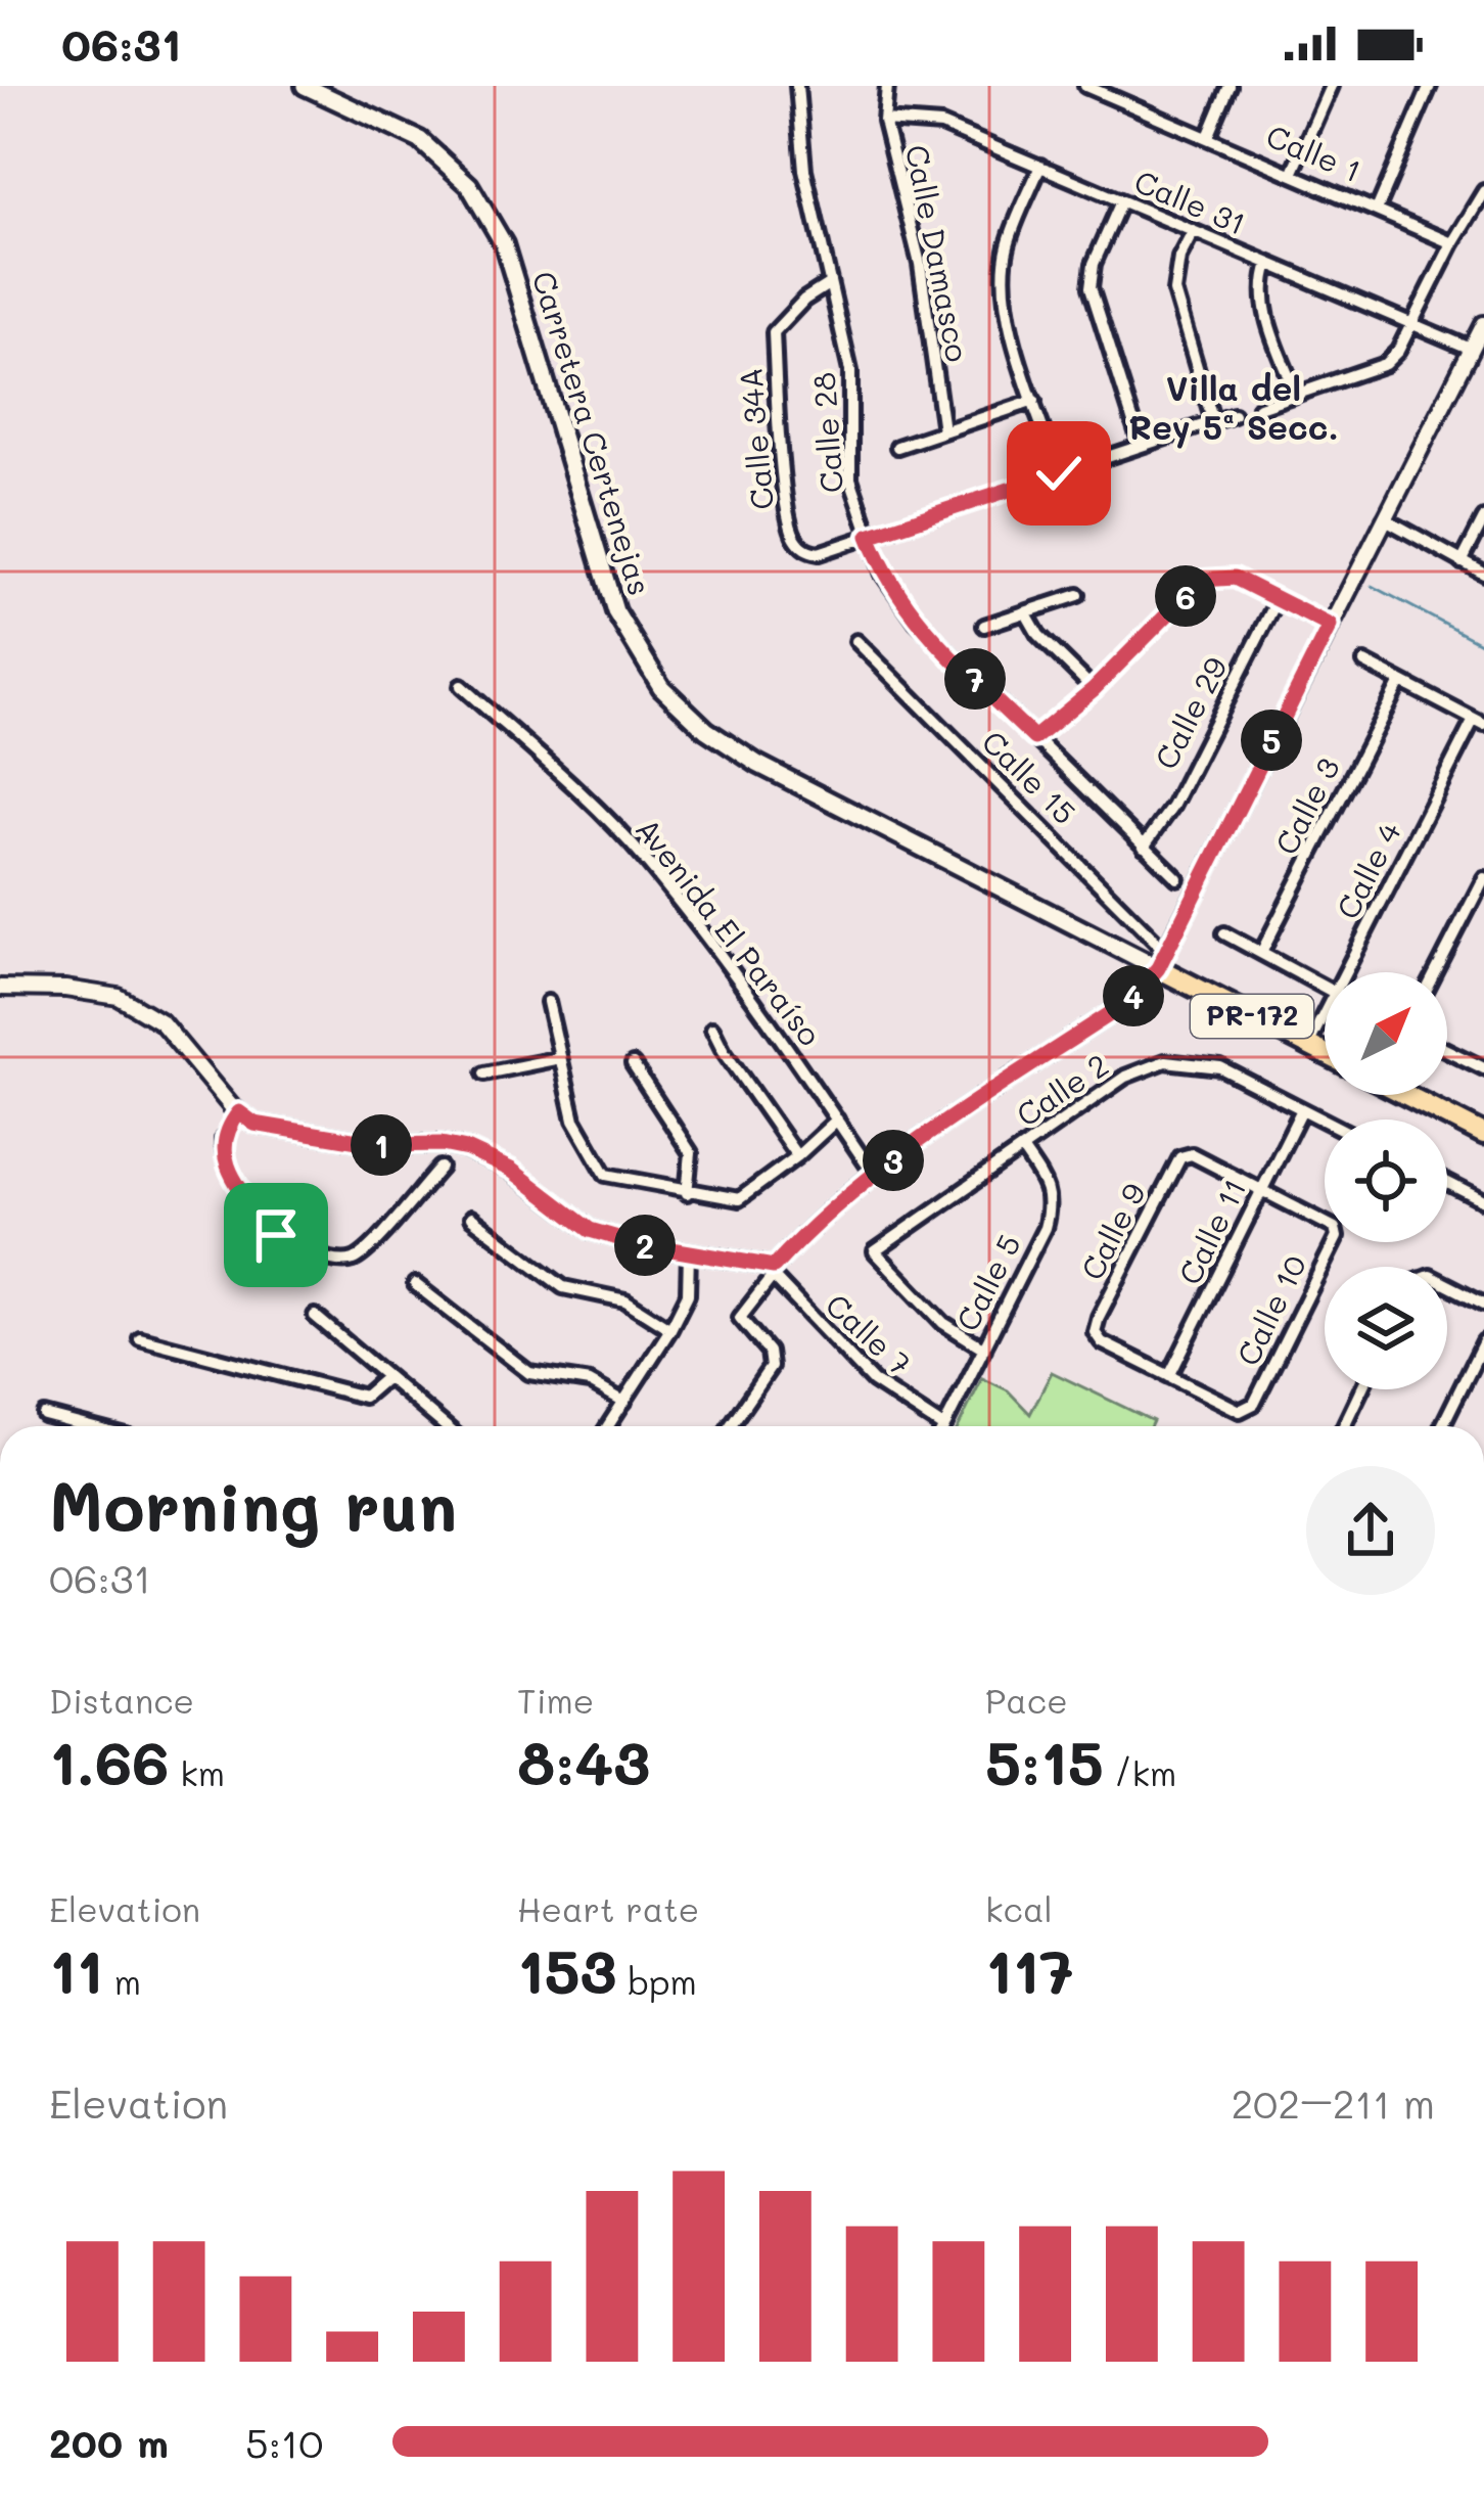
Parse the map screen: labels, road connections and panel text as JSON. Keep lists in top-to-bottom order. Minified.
{"streets":{"main road":["Carretera Certenejas","PR-172"],"street":["Calle 1","Calle 31","Calle Damasco","Calle 28","Calle 34A","Calle 29","Calle 15","Calle 3","Calle 4","Avenida El Paraíso","Calle 2","Calle 9","Calle 11","Calle 5","Calle 10","Calle 7"]},"crossings":[["Calle 31","Calle Damasco"],["Calle 28","Calle 34A"],["Calle 28","Calle 29"],["Carretera Certenejas","Calle 15"],["Carretera Certenejas","PR-172"],["Calle 15","PR-172"],["Calle 4","PR-172"],["Calle 2","Calle 11"],["Calle 2","Calle 5"],["Calle 9","Calle 11"],["Calle 9","Calle 10"],["Calle 11","Calle 10"]],"districts":["Villa del Rey 5ª Secc."],"north":"top right","page":{"status":"06:31","pins":["6","7","5","4","1","3","2"],"heading":["Morning run","06:31"],"stats":[["Distance","1.66 km"],["Time","8:43"],["Pace","5:15 /km"],["Elevation","11 m"],["Heart rate","153 bpm"],["kcal","117"]],"chart":["Elevation","202–211 m"],"list":[{"name":"200 m","note":"5:10"}]}}
